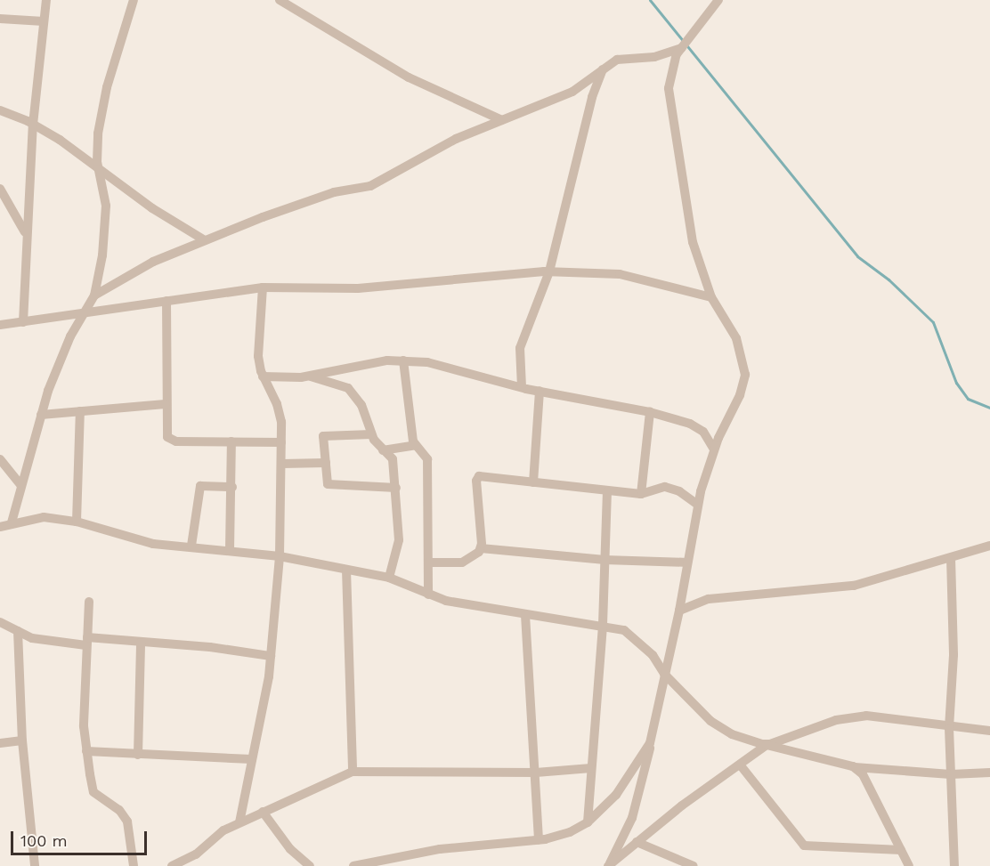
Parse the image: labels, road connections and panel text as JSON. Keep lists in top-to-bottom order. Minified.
{"scale_bar":"100 m"}
